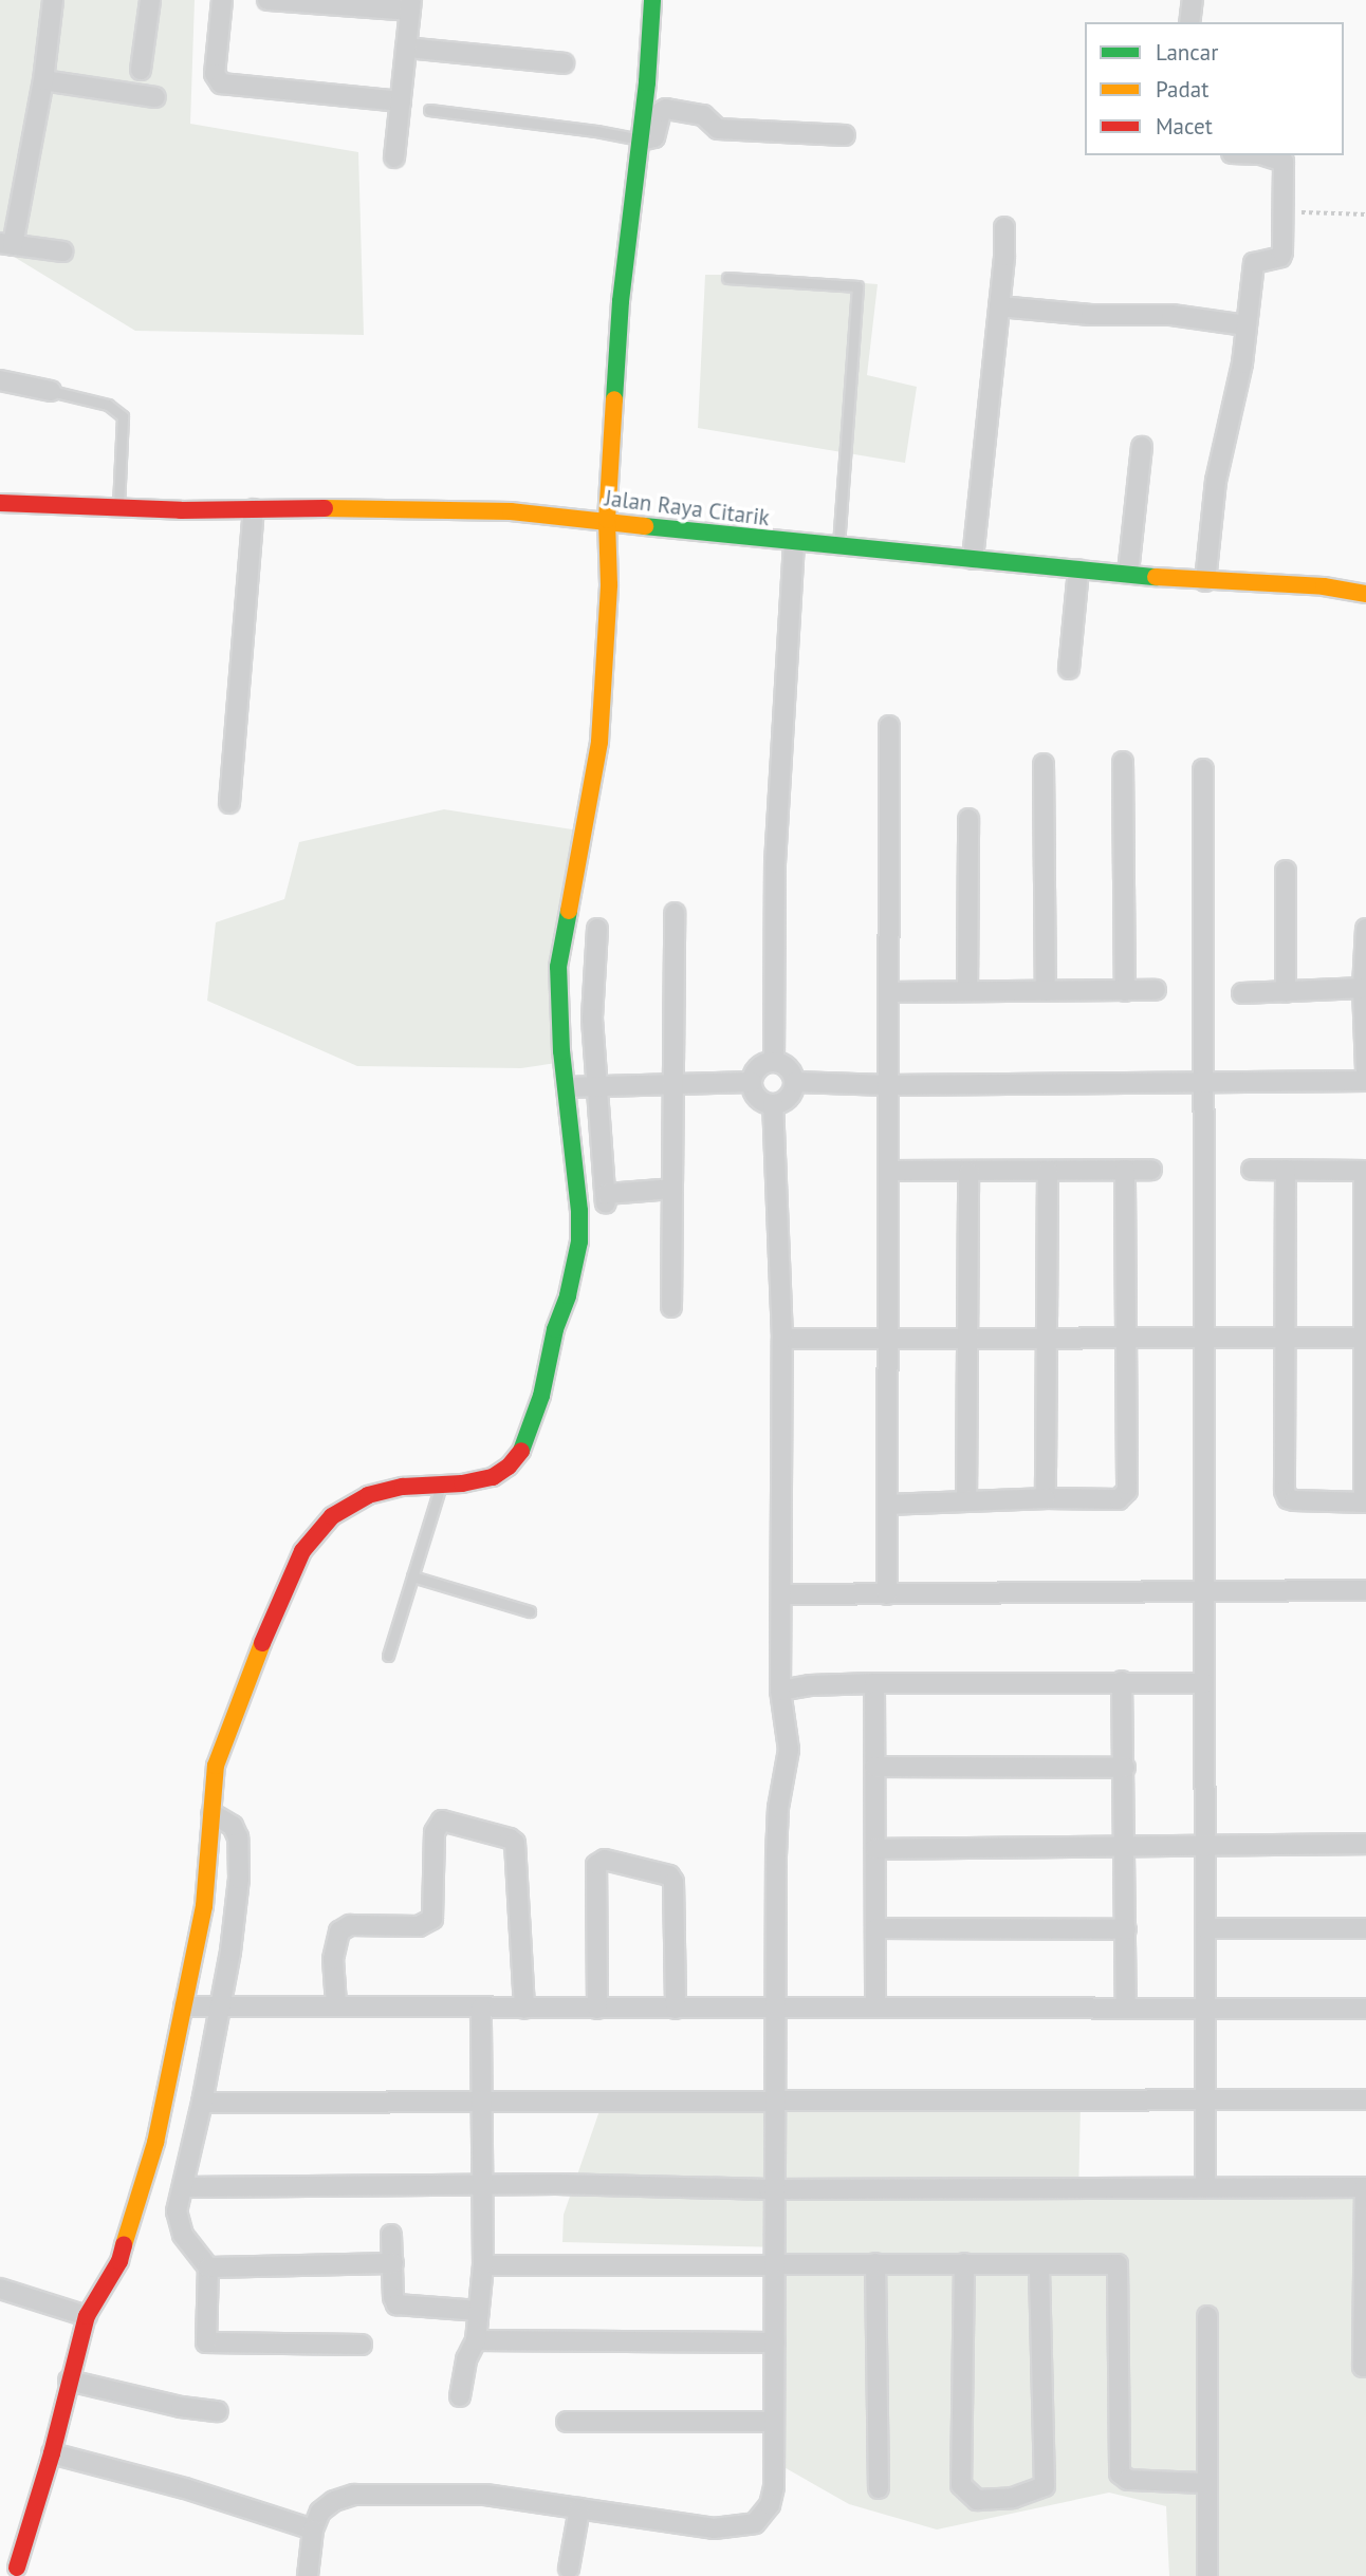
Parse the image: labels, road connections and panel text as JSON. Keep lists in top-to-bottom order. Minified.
{"streets":{"street":["Jalan Raya Citarik"]},"legend":["Lancar","Padat","Macet"]}
